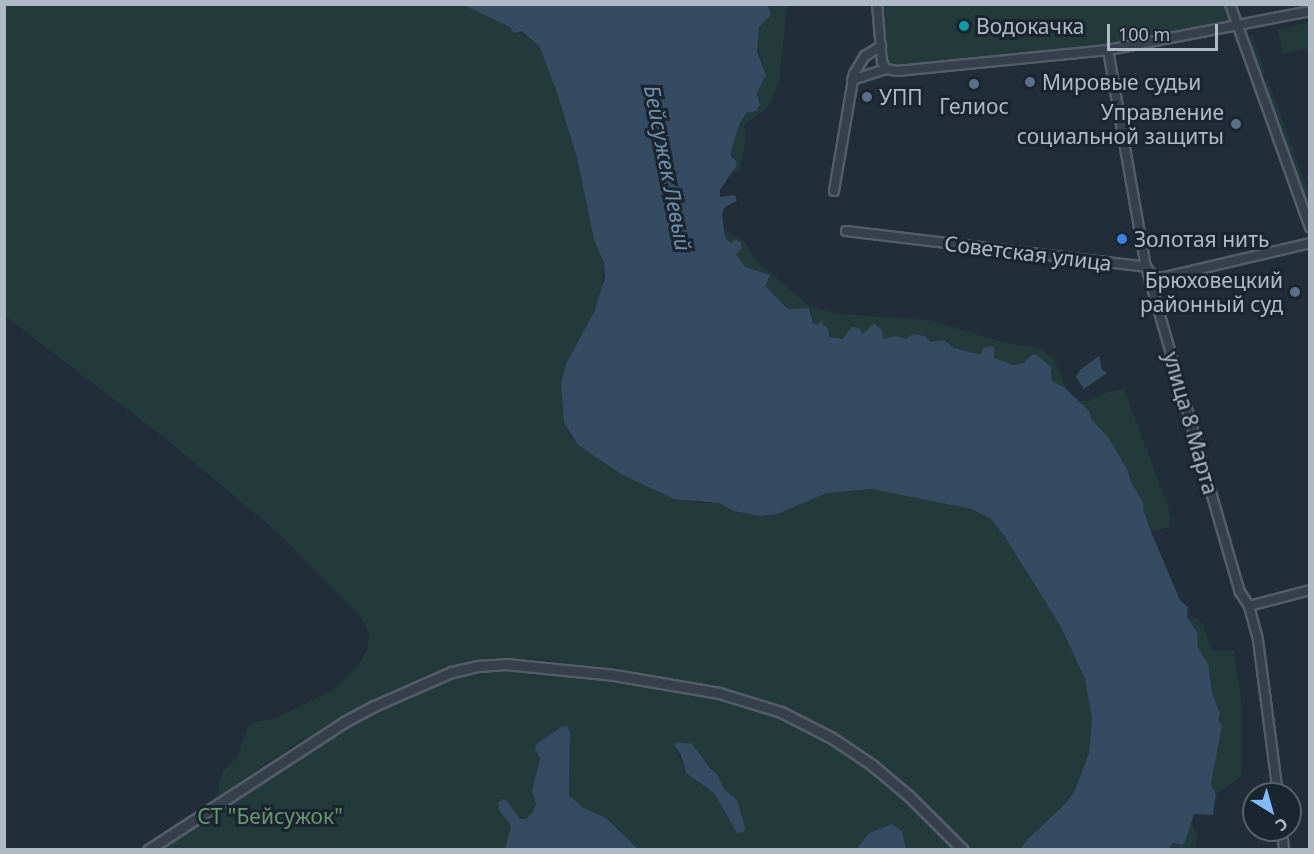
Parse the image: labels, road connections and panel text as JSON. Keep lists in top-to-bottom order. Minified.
{"streets":{"street":["Советская улица","улица 8 Марта"]},"crossings":[["Советская улица","улица 8 Марта"]],"water":["Бейсужек Левый"],"parks":["СТ \"Бейсужок\""],"places":["Водокачка","Мировые судьи","Гелиос","УПП","Управление социальной защиты","Золотая нить","Брюховецкий районный суд"],"scale_bar":"100 m","north":"bottom right"}
